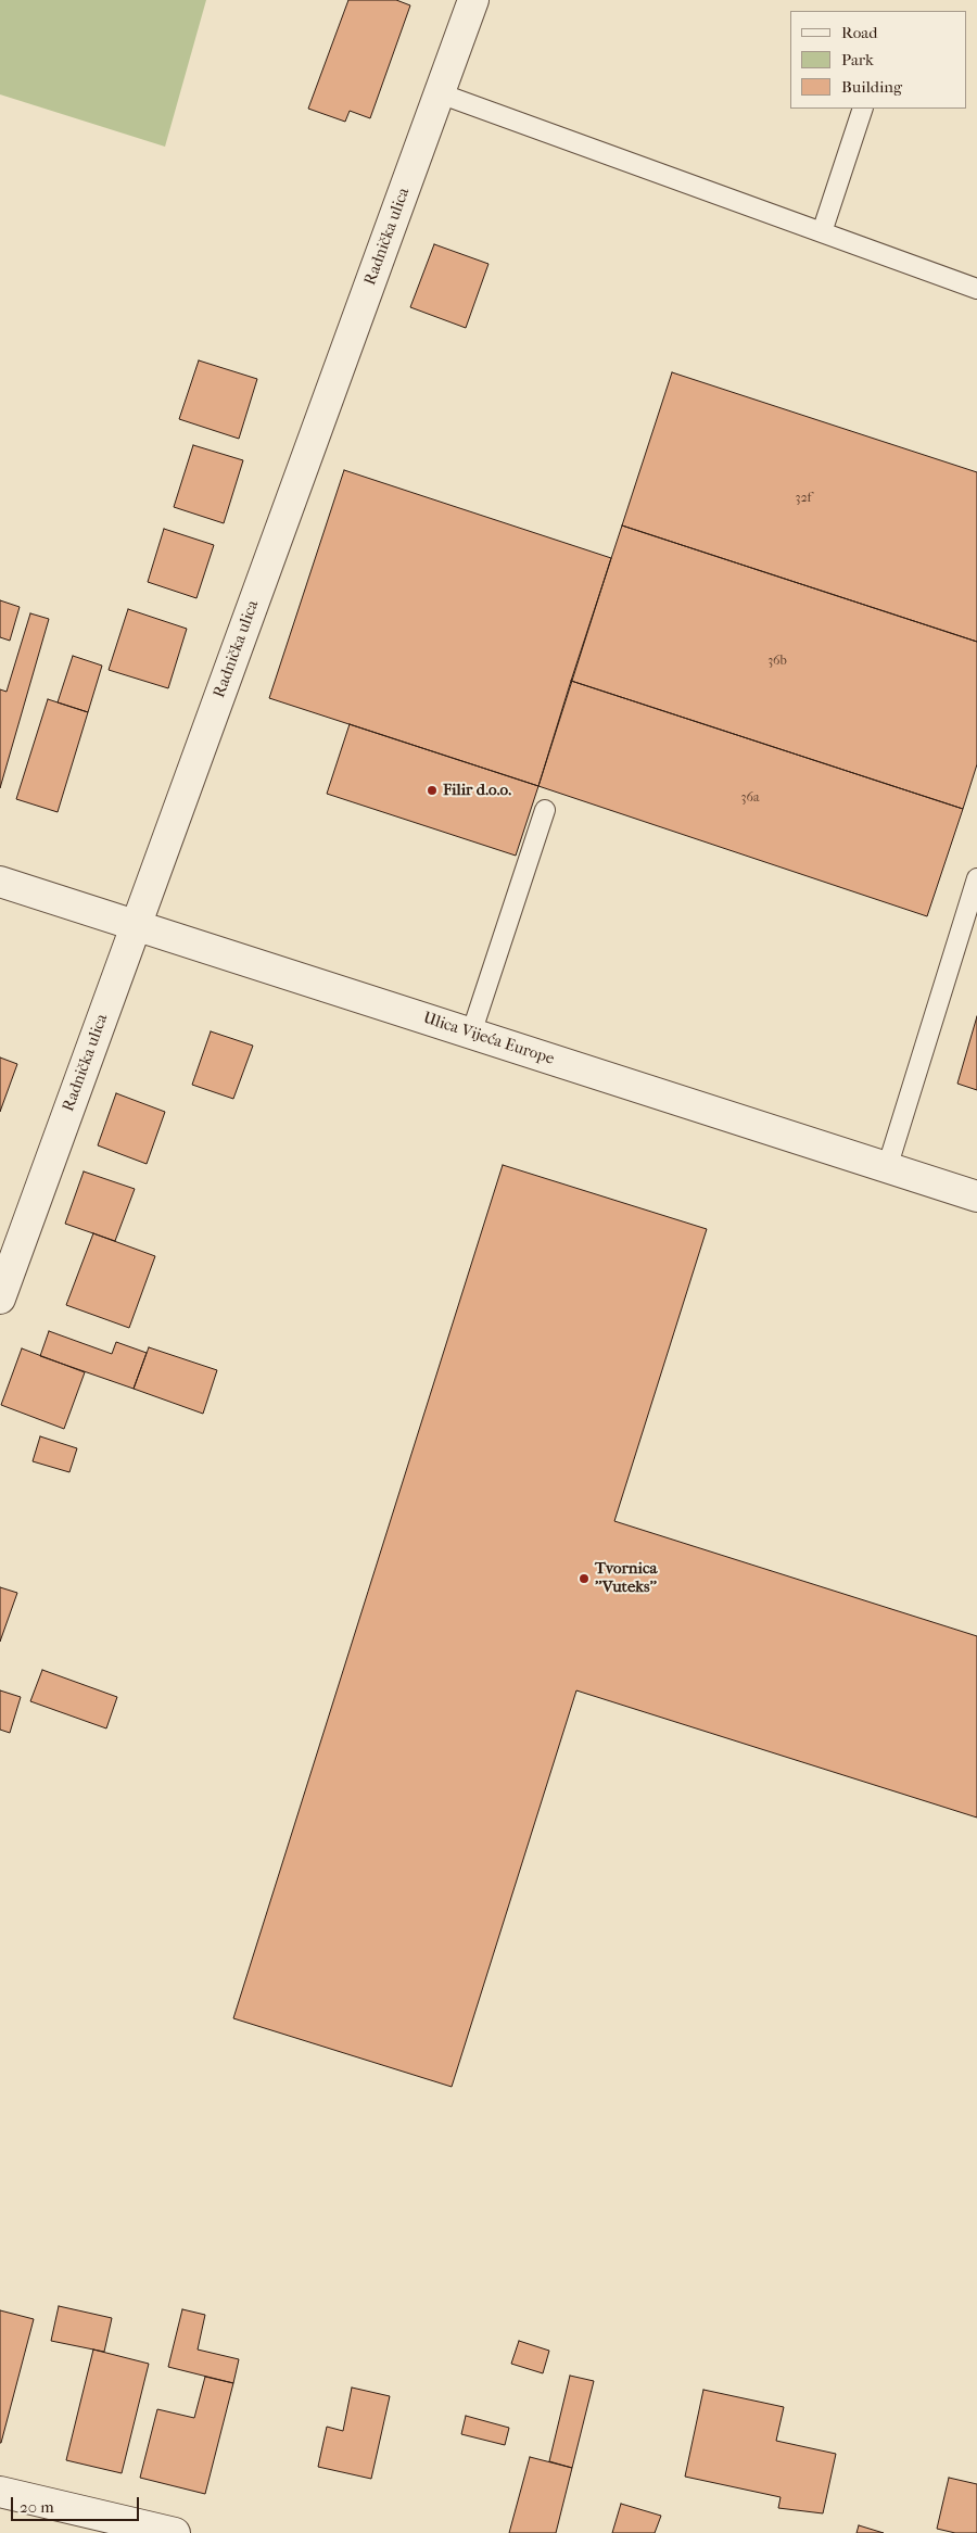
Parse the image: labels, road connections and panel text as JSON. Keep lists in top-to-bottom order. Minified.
{"streets":{"street":["Radnička ulica","Ulica Vijeća Europe"]},"crossings":[["Radnička ulica","Ulica Vijeća Europe"]],"places":["Filir d.o.o.","Tvornica ''Vuteks''"],"house_numbers":["32f","36b","36a"],"legend":["Road","Park","Building"],"scale_bar":"20 m"}
